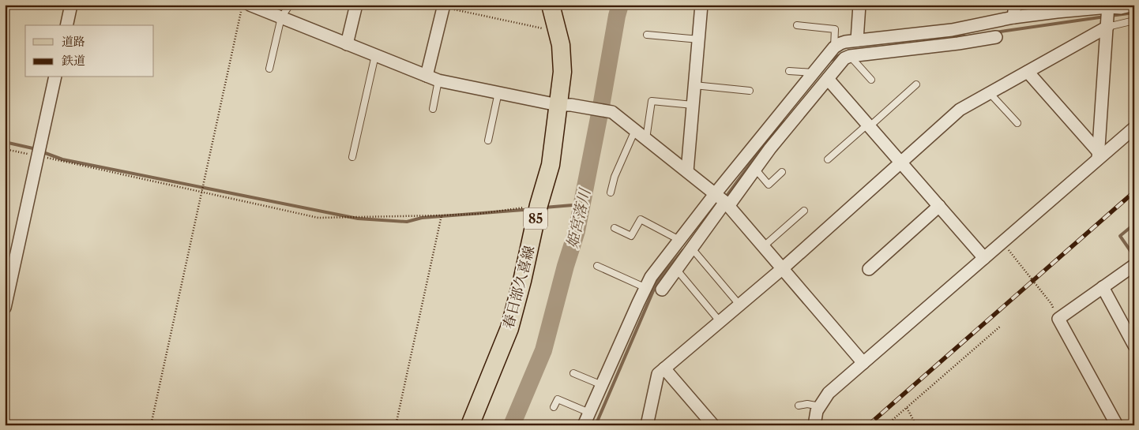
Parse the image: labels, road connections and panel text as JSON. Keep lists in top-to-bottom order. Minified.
{"streets":{"main road":["85","春日部久喜線"]},"water":["姫宮落川"],"legend":["道路","鉄道"]}
